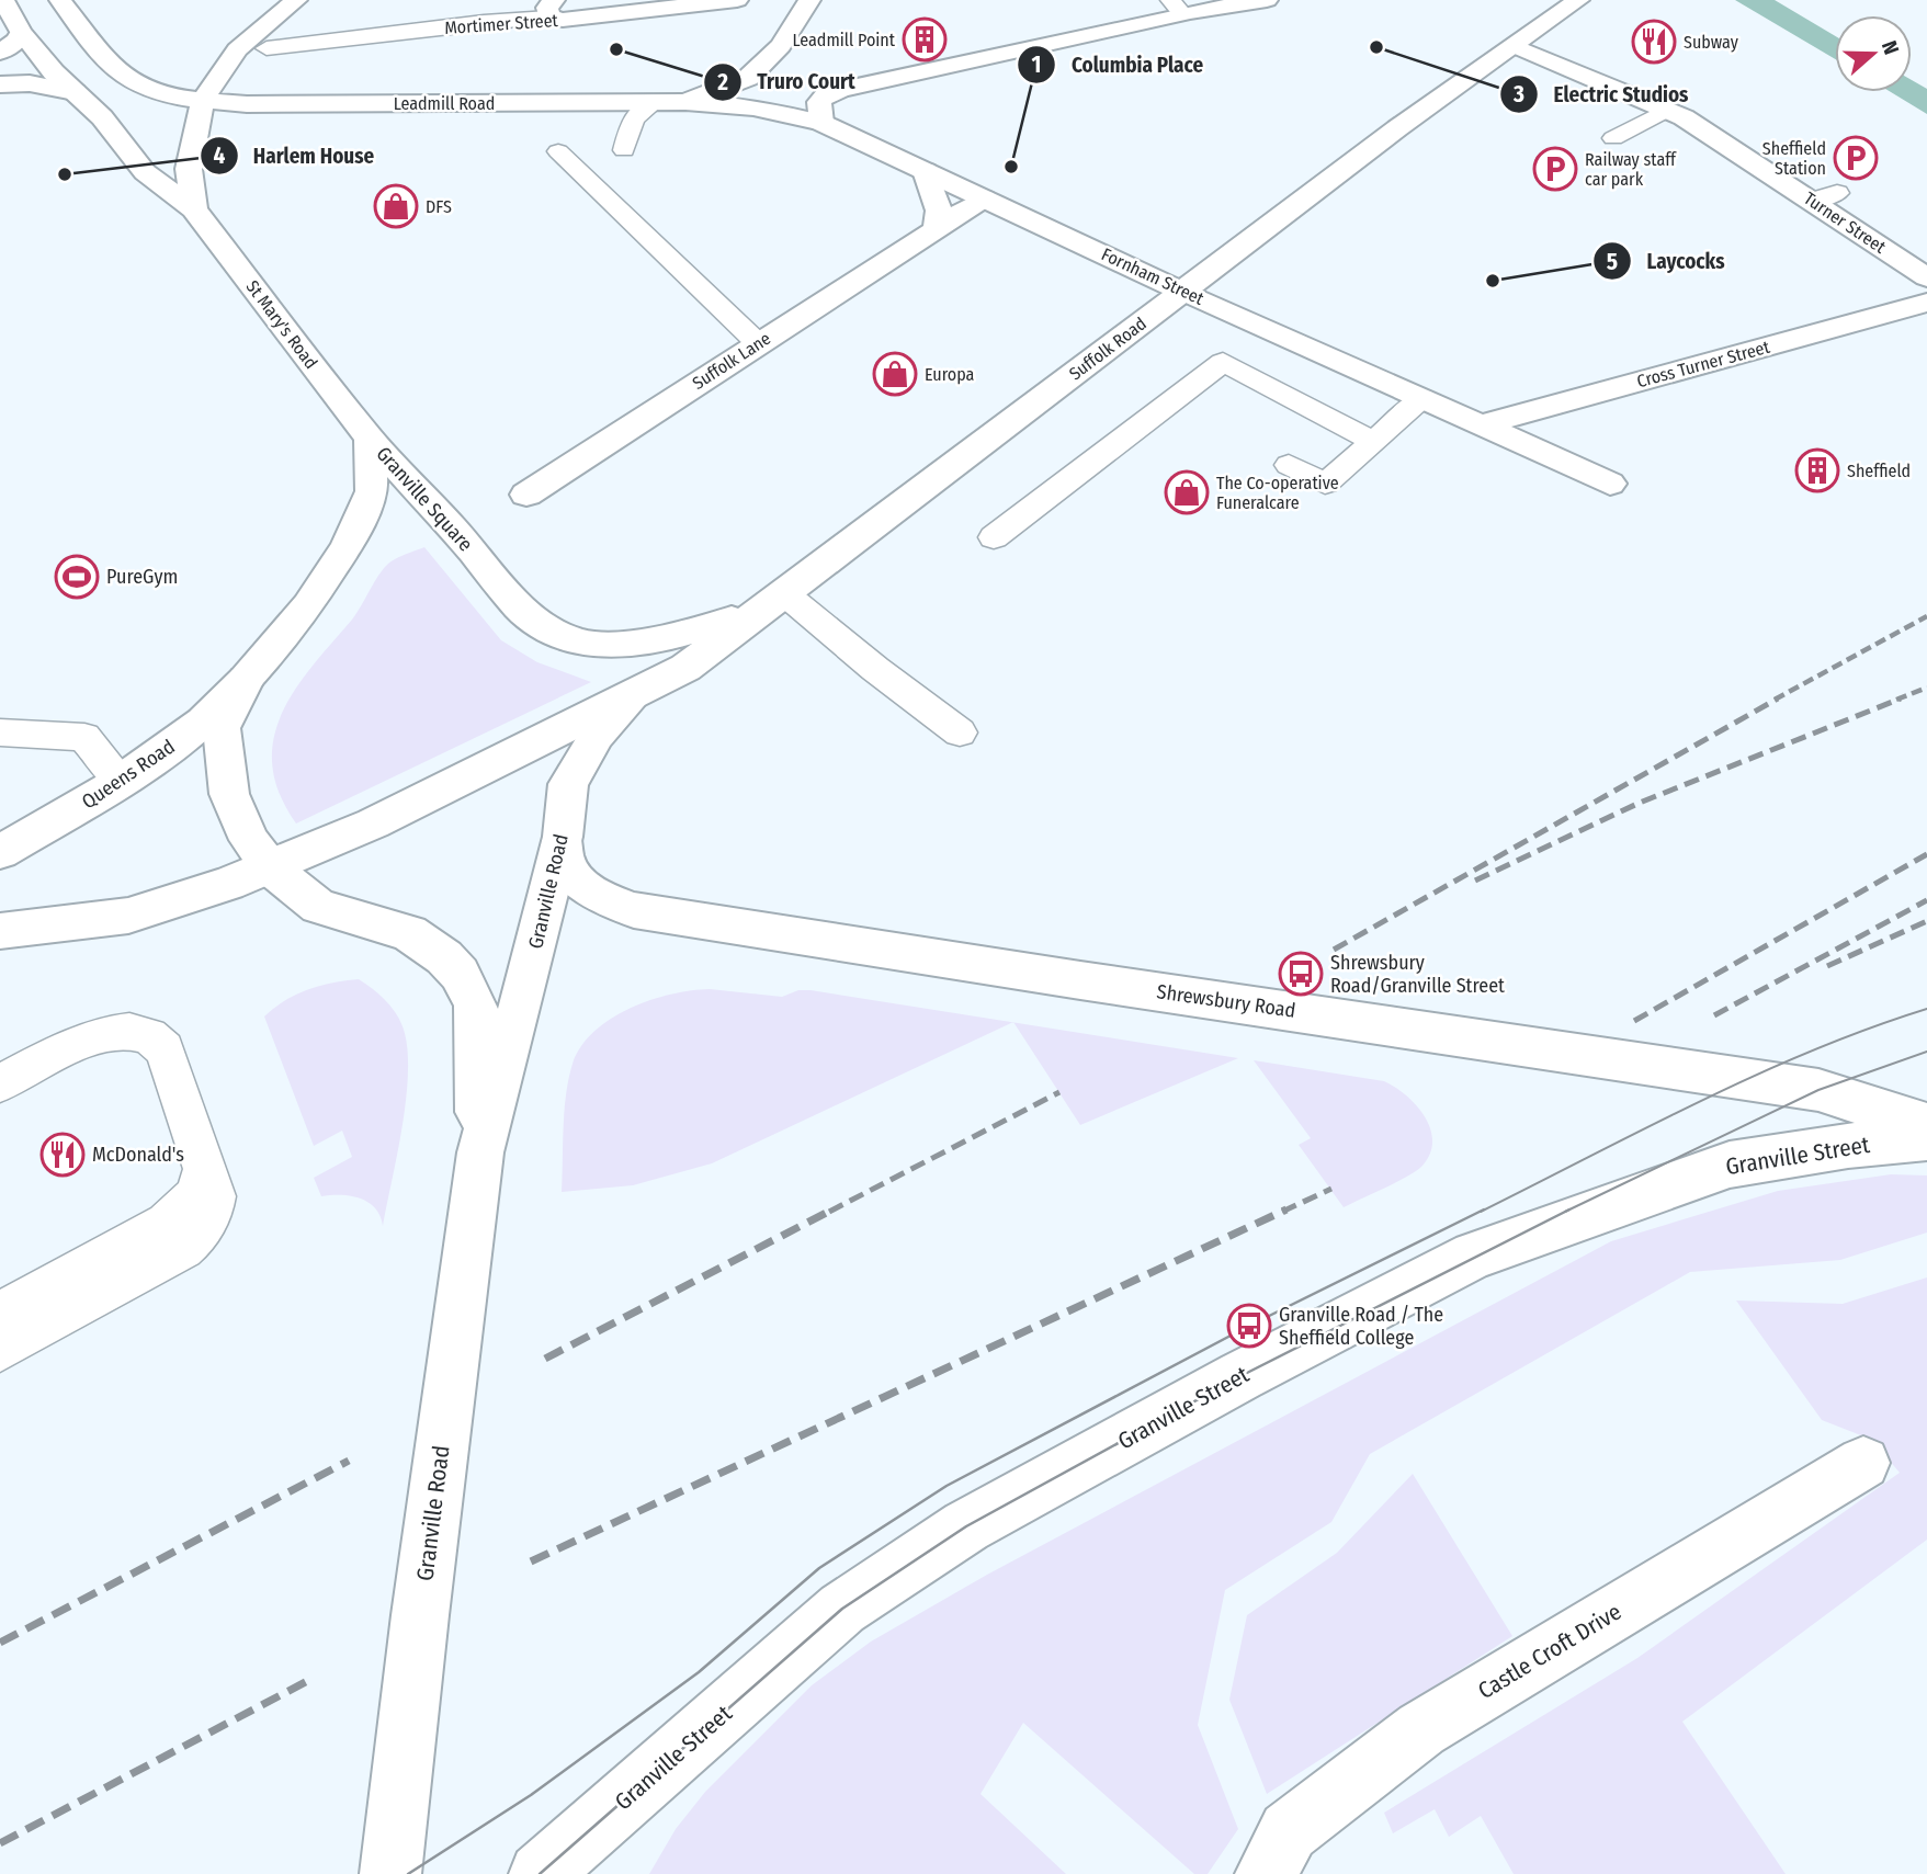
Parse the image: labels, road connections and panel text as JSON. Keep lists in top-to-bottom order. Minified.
{"streets":{"main road":["Mortimer Street","Leadmill Road","Turner Street","Fornham Street","St Mary's Road","Suffolk Road","Suffolk Lane","Cross Turner Street","Granville Square","Queens Road","Granville Road","Shrewsbury Road","Granville Street","Castle Croft Drive"]},"crossings":[["Leadmill Road","Fornham Street"],["Leadmill Road","St Mary's Road"],["Turner Street","Suffolk Road"],["Fornham Street","Suffolk Road"],["Fornham Street","Suffolk Lane"],["Fornham Street","Cross Turner Street"],["St Mary's Road","Granville Square"],["Suffolk Road","Granville Square"],["Suffolk Road","Granville Road"],["Granville Square","Queens Road"],["Granville Square","Granville Road"],["Granville Road","Shrewsbury Road"]],"places":{"building":["Leadmill Point","Sheffield"],"restaurant":["Subway","McDonald's"],"other":["Electric Studios","Truro Court","Columbia Place","Harlem House","Laycocks"],"parking":["Sheffield Station","Railway staff car park"],"shop":["DFS","Europa","The Co-operative Funeralcare"],"sports":["PureGym"],"bus stop":["Shrewsbury Road/Granville Street","Granville Road / The Sheffield College"]},"north":"right"}
